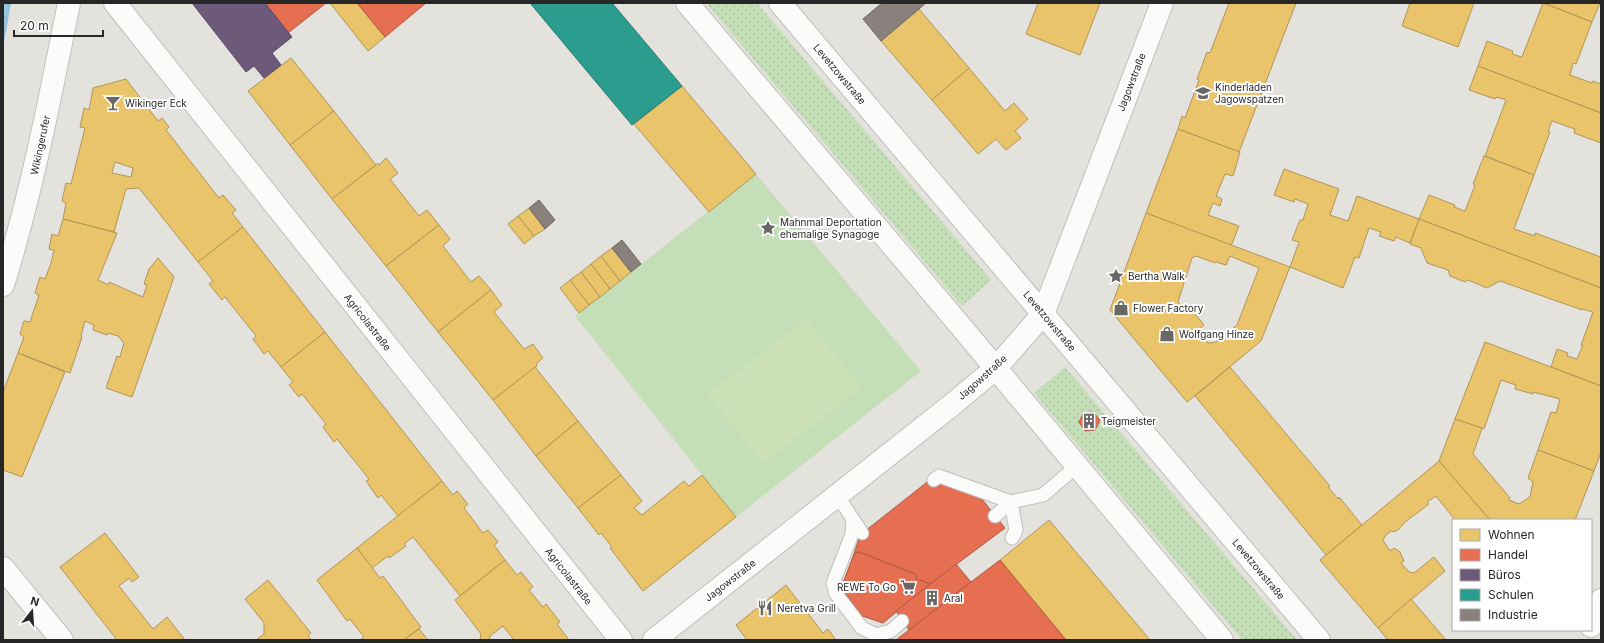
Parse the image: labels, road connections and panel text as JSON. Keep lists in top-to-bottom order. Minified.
{"streets":{"street":["Levetzowstraße","Jagowstraße","Wikingerufer","Agricolastraße"]},"crossings":[["Levetzowstraße","Jagowstraße"]],"places":{"school or university":["Kinderladen Jagowspatzen"],"bar":["Wikinger Eck"],"place":["Mahnmal Deportation ehemalige Synagoge","Bertha Walk"],"shop":["Flower Factory","Wolfgang Hinze"],"building":["Teigmeister","Aral"],"supermarket":["REWE To Go"],"restaurant":["Neretva Grill"]},"legend":["Wohnen","Handel","Büros","Schulen","Industrie"],"scale_bar":"20 m","north":"top"}
